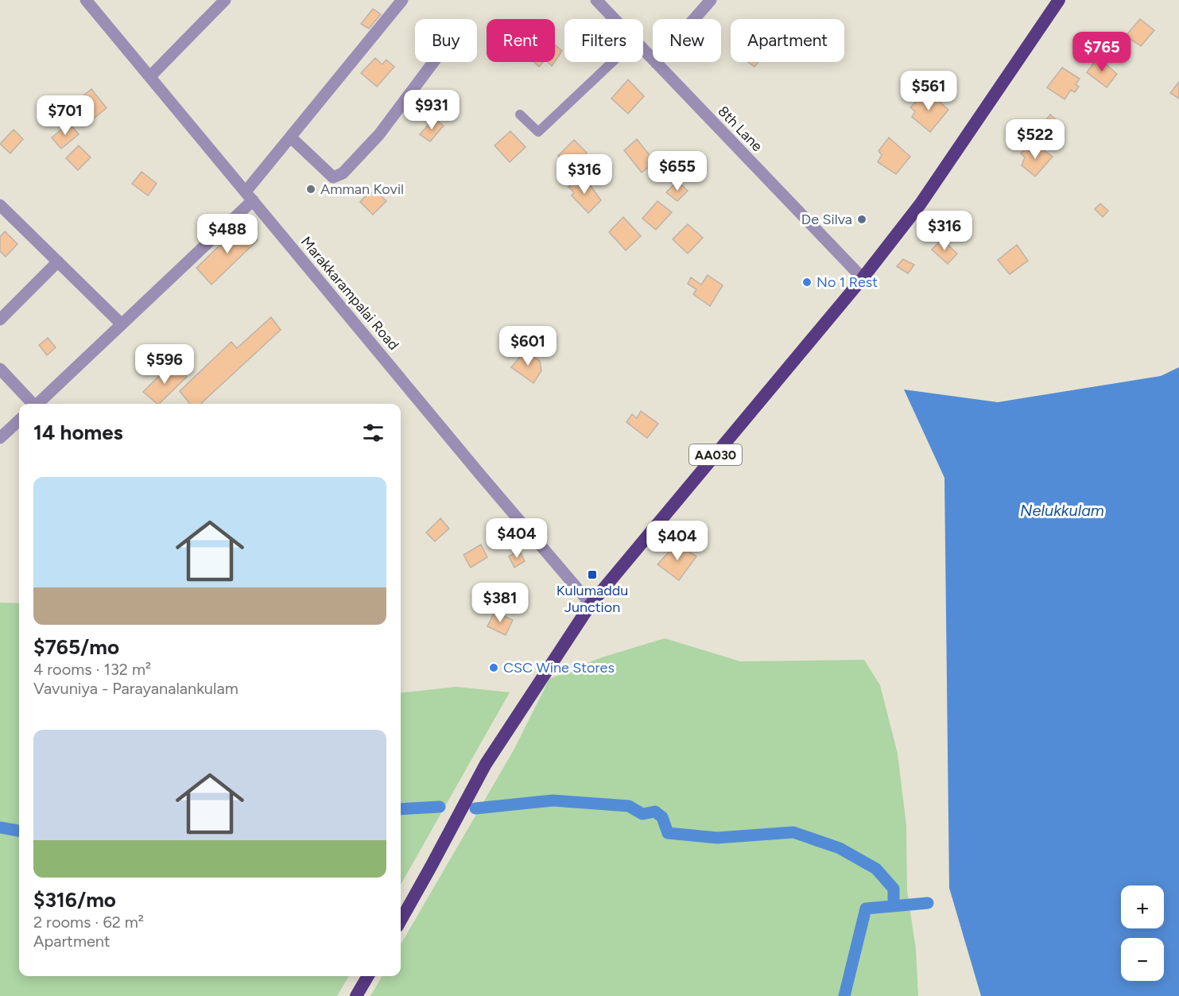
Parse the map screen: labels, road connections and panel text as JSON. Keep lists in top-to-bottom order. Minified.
{"streets":{"highway":["AA030"],"street":["8th Lane","Marakkarampalai Road"]},"crossings":[["8th Lane","AA030"],["Marakkarampalai Road","AA030"]],"water":["Nelukkulam"],"places":{"other":["Amman Kovil","De Silva","No 1 Rest","CSC Wine Stores"],"transit":["Kulumaddu Junction"]},"page":{"chip":["Buy","Rent","Filters","New","Apartment"],"price":["$765","$561","$931","$701","$522","$655","$316","$316","$488","$601","$596","$404","$404","$381"],"heading":"14 homes","list":[{"name":"$765/mo","note":"4 rooms · 132 m² · Vavuniya - Parayanalankulam"},{"name":"$316/mo","note":"2 rooms · 62 m² · Apartment"}],"map_buttons":["+","−"]}}
